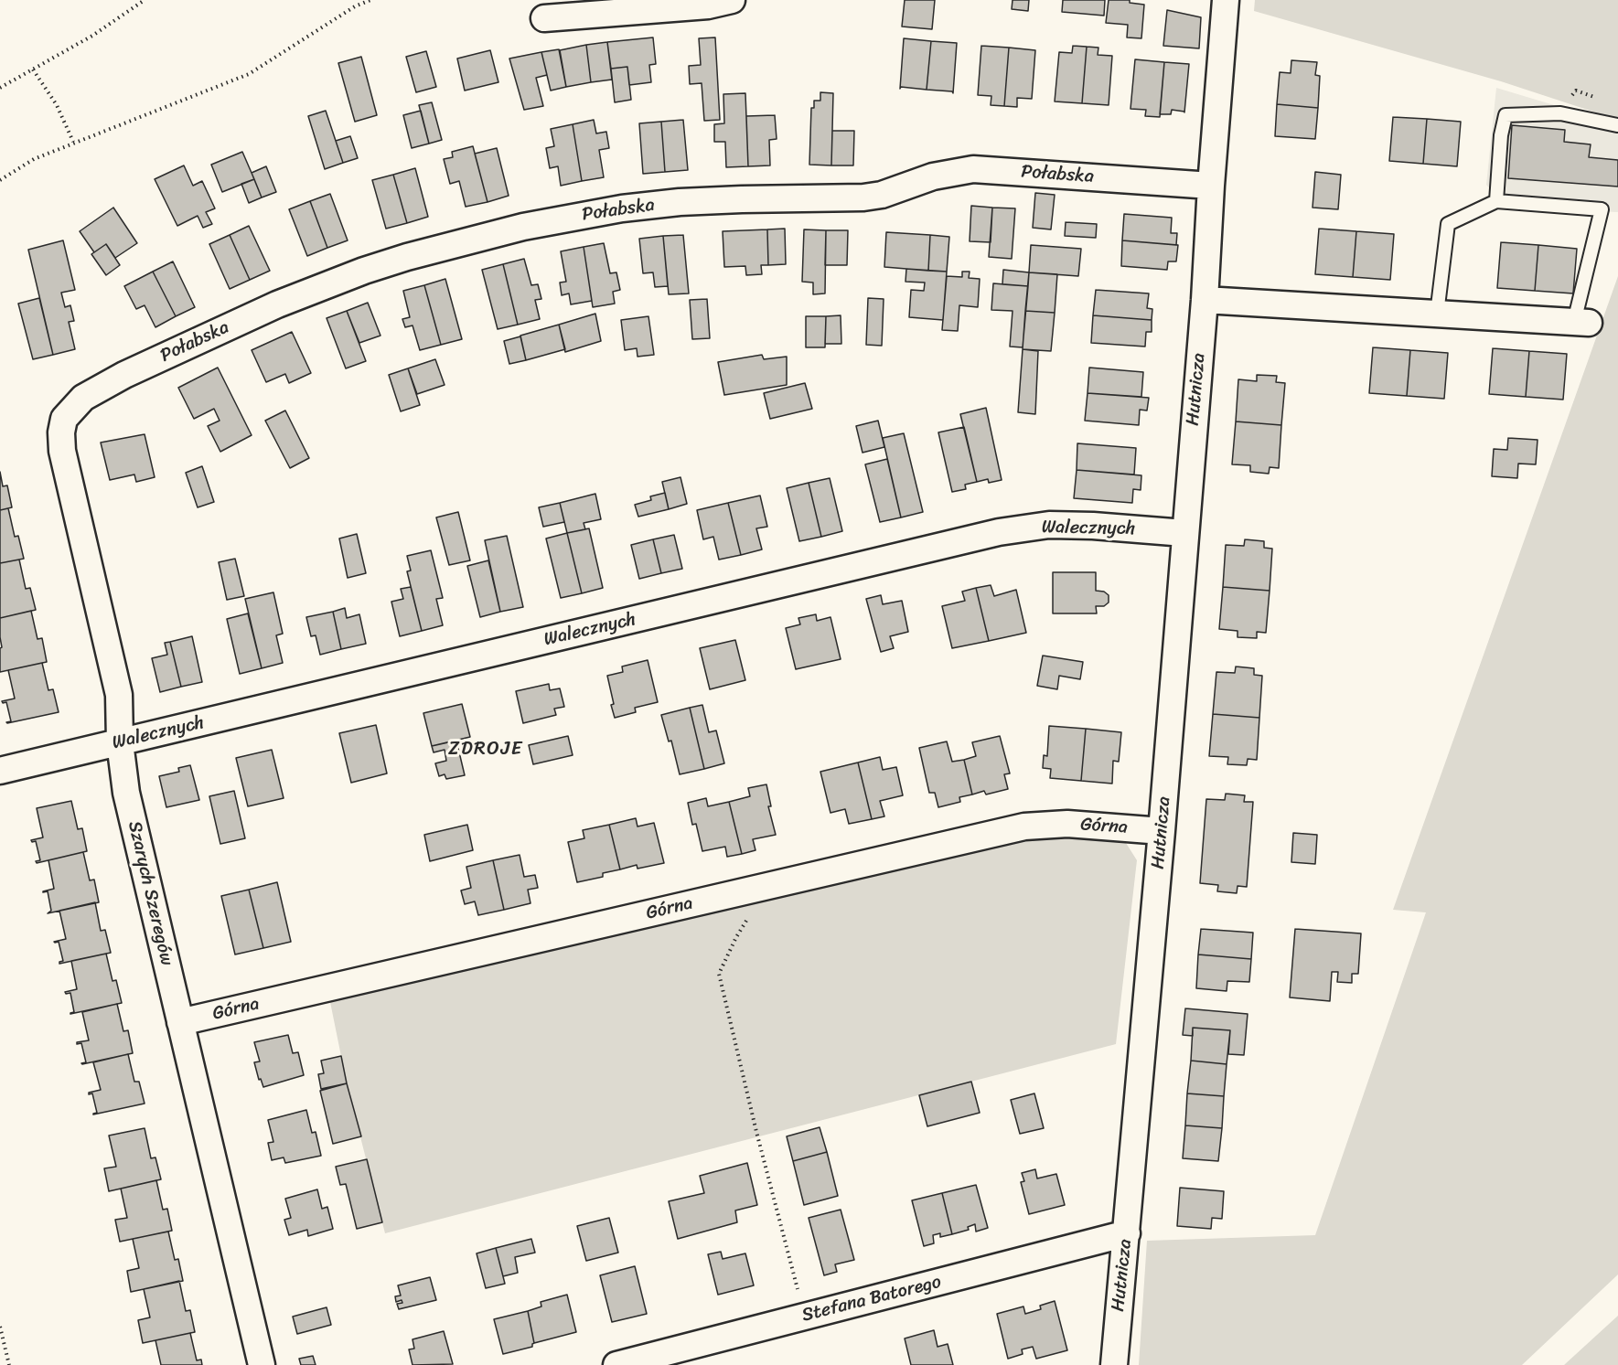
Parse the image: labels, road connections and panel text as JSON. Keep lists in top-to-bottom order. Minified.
{"streets":{"street":["Połabska","Hutnicza","Walecznych","Górna","Szarych Szeregów","Stefana Batorego"]},"crossings":[["Połabska","Hutnicza"],["Połabska","Szarych Szeregów"],["Hutnicza","Walecznych"],["Hutnicza","Górna"],["Hutnicza","Stefana Batorego"],["Walecznych","Szarych Szeregów"],["Górna","Szarych Szeregów"]],"districts":["ZDROJE"]}
